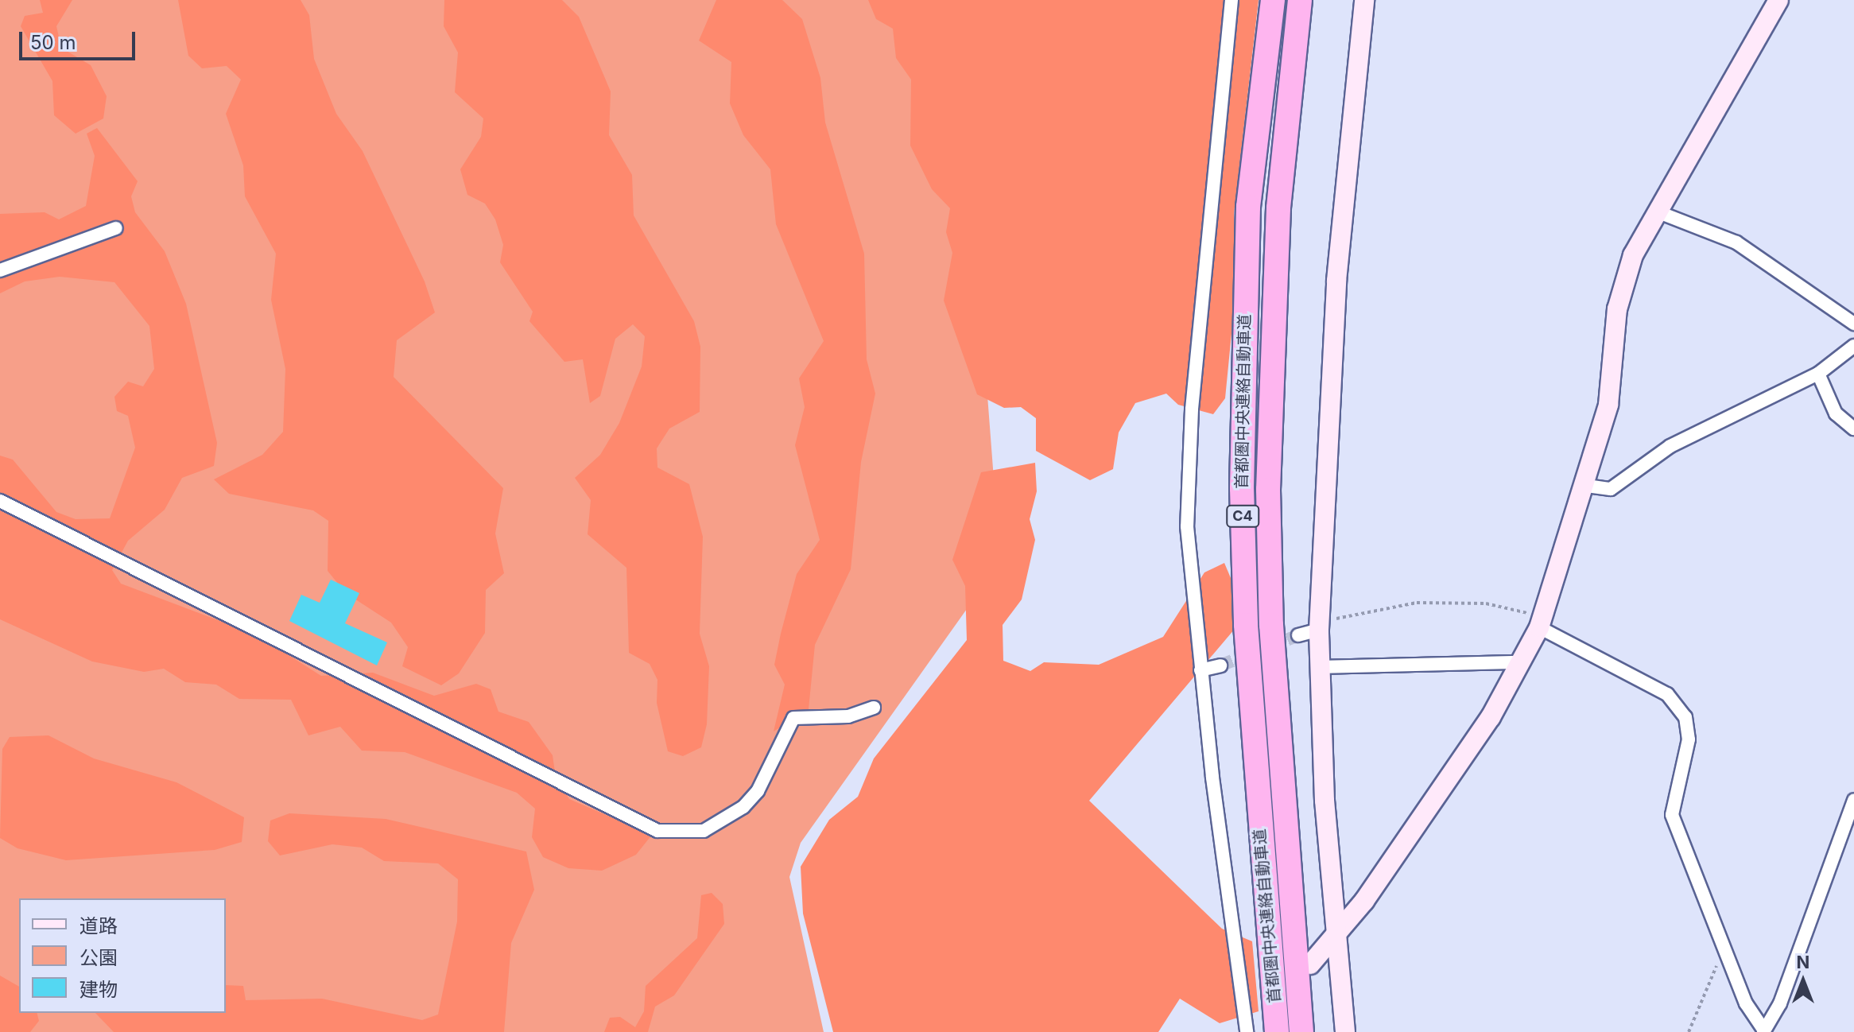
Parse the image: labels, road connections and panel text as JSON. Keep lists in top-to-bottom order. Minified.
{"streets":{"highway":["首都圏中央連絡自動車道","C4"]},"legend":["道路","公園","建物"],"scale_bar":"50 m","north":"top"}
